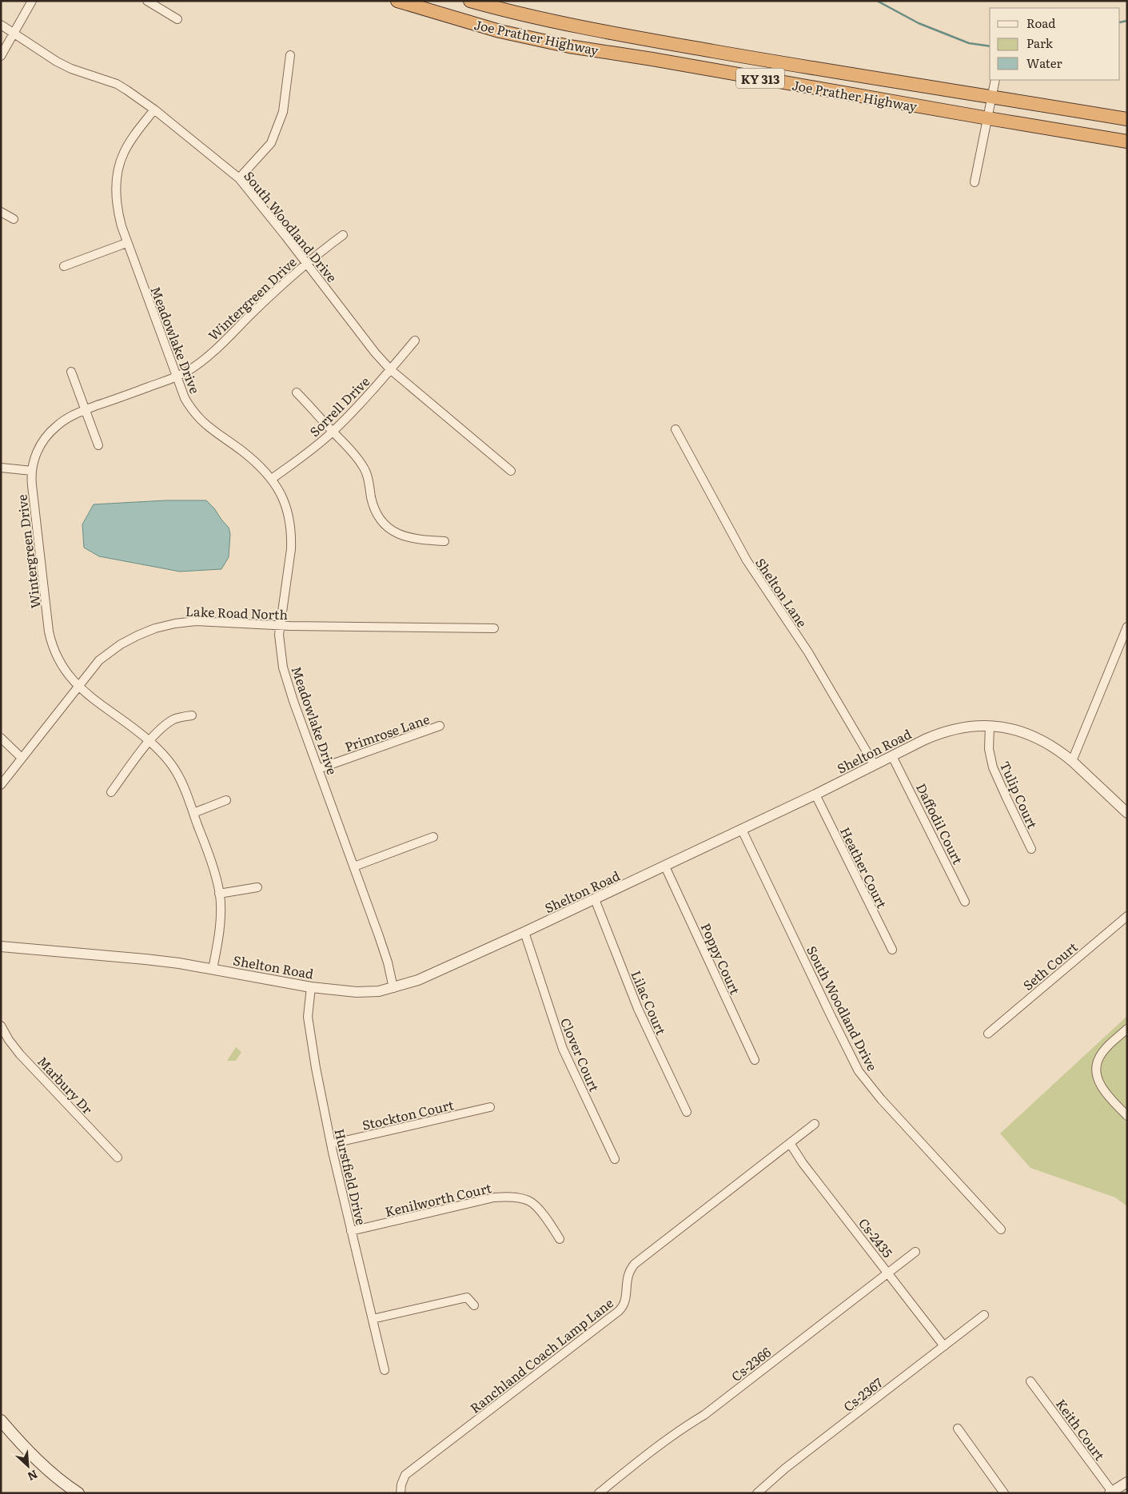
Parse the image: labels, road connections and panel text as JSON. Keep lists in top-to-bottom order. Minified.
{"streets":{"highway":["Joe Prather Highway","KY 313"],"street":["South Woodland Drive","Wintergreen Drive","Meadowlake Drive","Sorrell Drive","Shelton Lane","Lake Road North","Primrose Lane","Shelton Road","Tulip Court","Daffodil Court","Heather Court","Poppy Court","Seth Court","Lilac Court","Clover Court","Marbury Dr","Stockton Court","Hurstfield Drive","Kenilworth Court","Cs-2435","Ranchland Coach Lamp Lane","Cs-2366","Cs-2367","Keith Court"]},"crossings":[["South Woodland Drive","Wintergreen Drive"],["South Woodland Drive","Meadowlake Drive"],["South Woodland Drive","Sorrell Drive"],["South Woodland Drive","Shelton Road"],["Wintergreen Drive","Meadowlake Drive"],["Wintergreen Drive","Lake Road North"],["Wintergreen Drive","Shelton Road"],["Meadowlake Drive","Sorrell Drive"],["Meadowlake Drive","Lake Road North"],["Meadowlake Drive","Primrose Lane"],["Meadowlake Drive","Shelton Road"],["Shelton Lane","Shelton Road"],["Shelton Road","Tulip Court"],["Shelton Road","Daffodil Court"],["Shelton Road","Heather Court"],["Shelton Road","Poppy Court"],["Shelton Road","Lilac Court"],["Shelton Road","Clover Court"],["Shelton Road","Hurstfield Drive"],["Stockton Court","Hurstfield Drive"],["Hurstfield Drive","Kenilworth Court"],["Cs-2435","Ranchland Coach Lamp Lane"],["Cs-2435","Cs-2366"],["Cs-2435","Cs-2367"]],"legend":["Road","Park","Water"],"north":"bottom right"}
